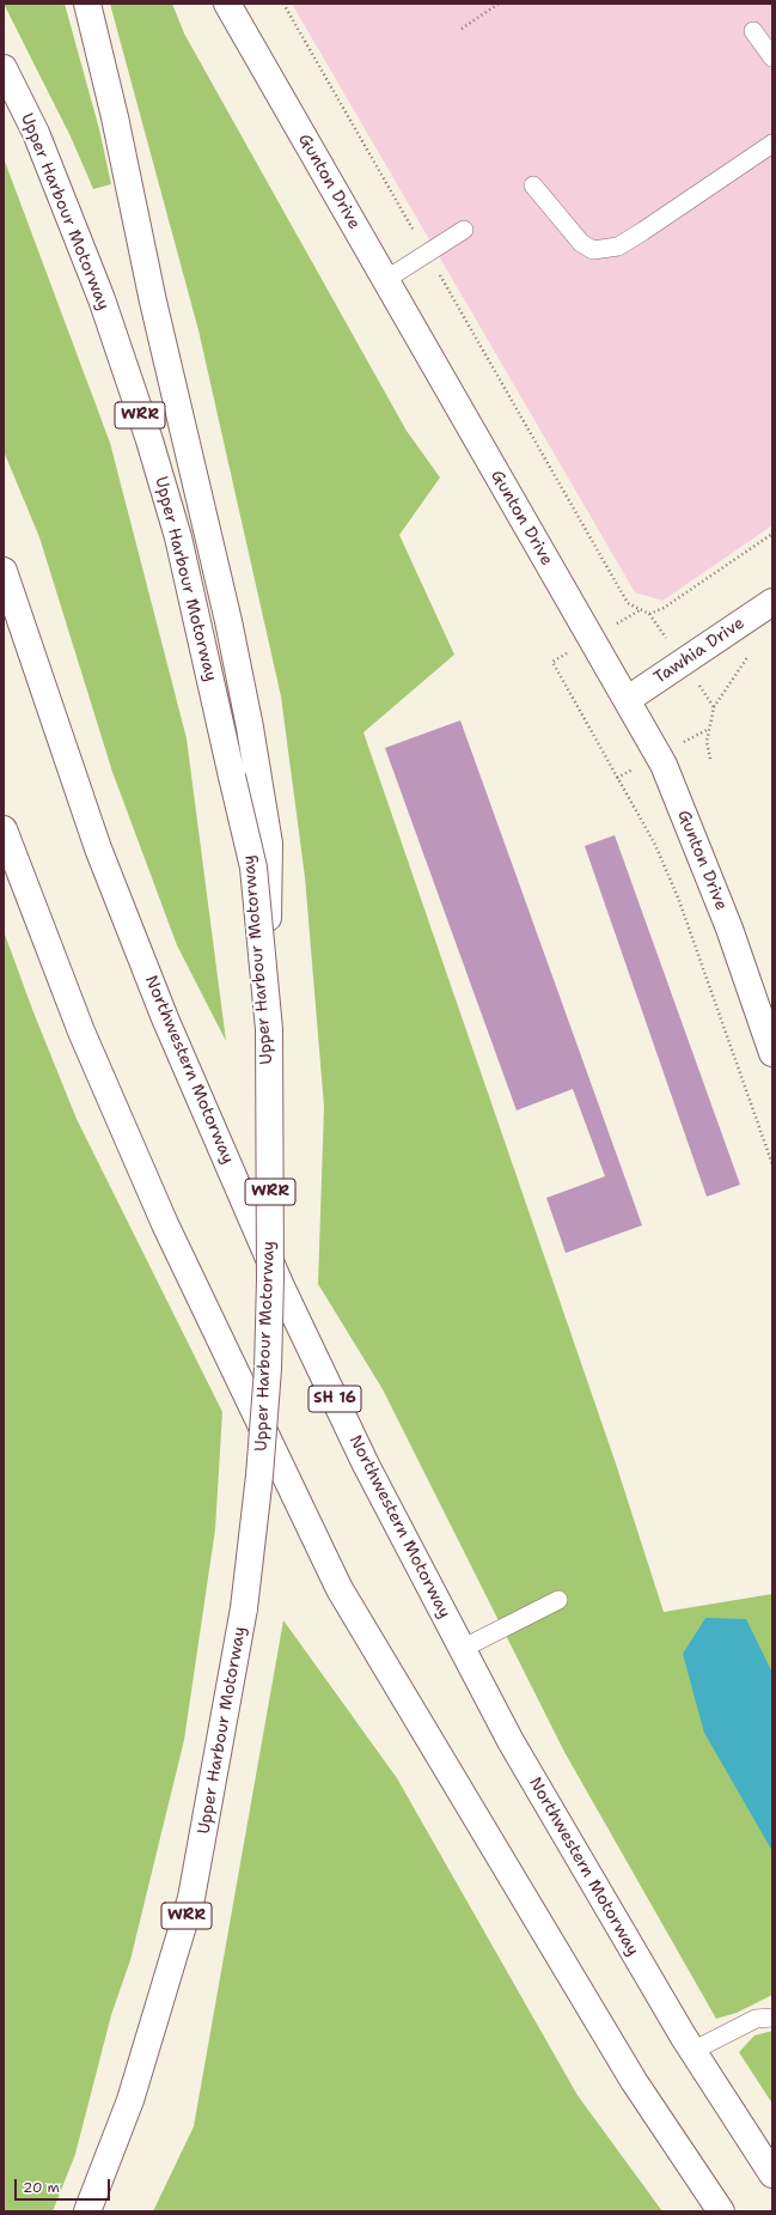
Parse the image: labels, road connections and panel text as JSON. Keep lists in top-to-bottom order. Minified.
{"streets":{"main road":["Gunton Drive","Upper Harbour Motorway","WRR","Tawhia Drive","Northwestern Motorway","SH 16"]},"crossings":[["Gunton Drive","Tawhia Drive"]],"scale_bar":"20 m"}
